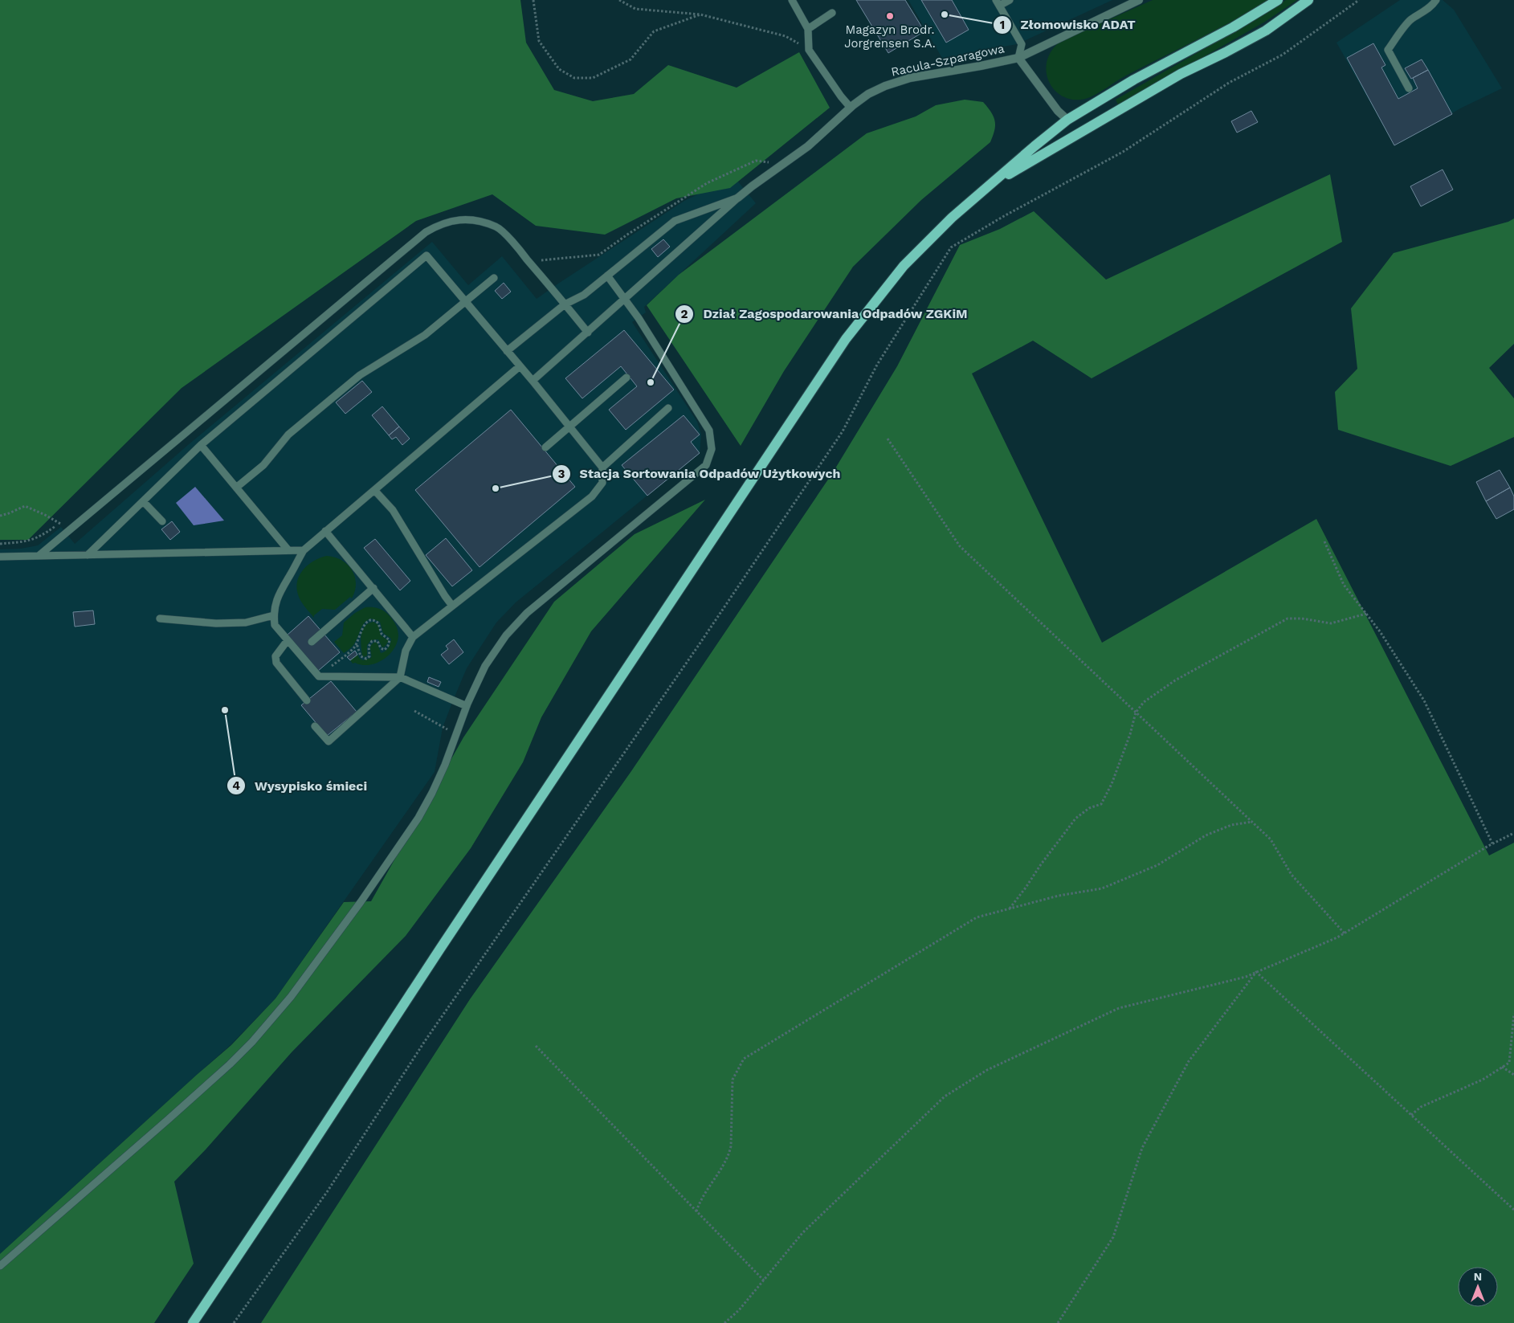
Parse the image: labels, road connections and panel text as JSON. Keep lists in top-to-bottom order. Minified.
{"streets":{"street":["Racula-Szparagowa"]},"places":["Złomowisko ADAT","Magazyn Brodr. Jorgrensen S.A.","Dział Zagospodarowania Odpadów ZGKiM","Stacja Sortowania Odpadów Użytkowych","Wysypisko śmieci"],"north":"top"}
